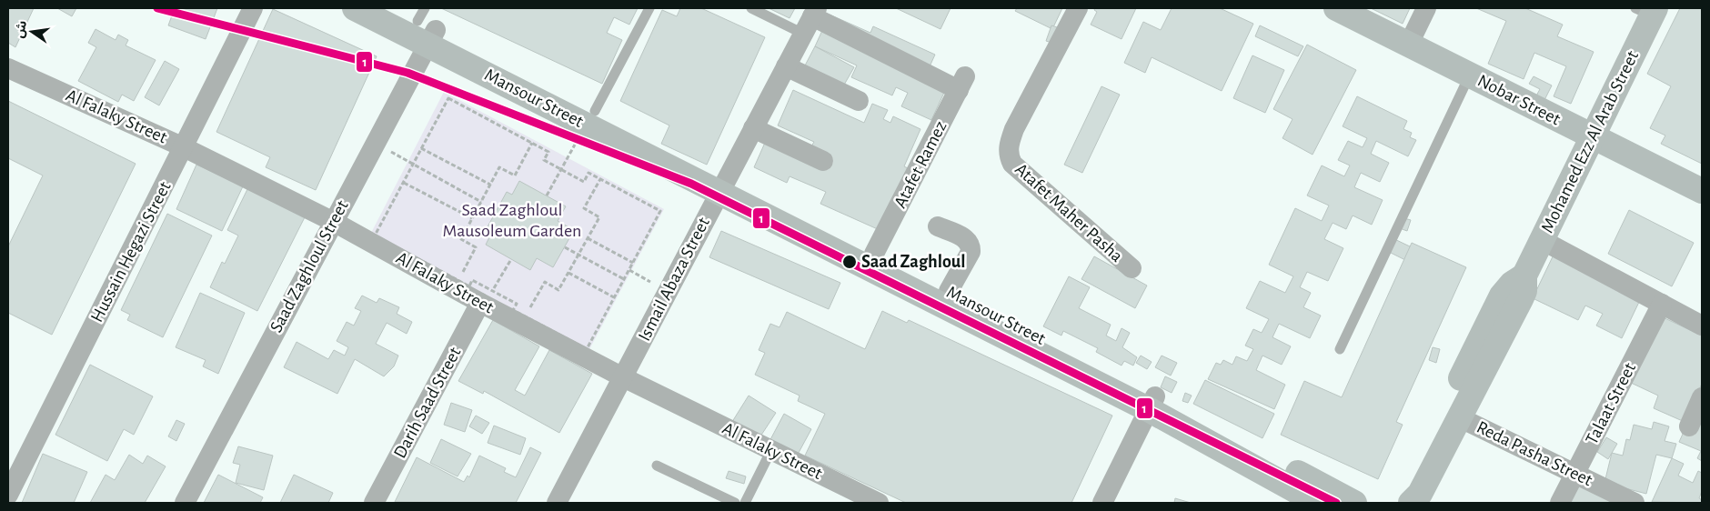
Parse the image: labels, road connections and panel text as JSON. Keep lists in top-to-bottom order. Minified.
{"streets":{"street":["Mansour Street","Nobar Street","Al Falaky Street","Mohamed Ezz Al Arab Street","Atafet Ramez","Atafet Maher Pasha","Hussain Hegazi Street","Saad Zaghloul Street","Ismail Abaza Street","Darih Saad Street","Talaat Street","Reda Pasha Street"]},"crossings":[["Mansour Street","Atafet Ramez"],["Mansour Street","Saad Zaghloul Street"],["Mansour Street","Ismail Abaza Street"],["Nobar Street","Mohamed Ezz Al Arab Street"],["Al Falaky Street","Hussain Hegazi Street"],["Al Falaky Street","Saad Zaghloul Street"],["Al Falaky Street","Ismail Abaza Street"],["Al Falaky Street","Darih Saad Street"],["Mohamed Ezz Al Arab Street","Reda Pasha Street"],["Atafet Ramez","Ismail Abaza Street"],["Talaat Street","Reda Pasha Street"]],"parks":["Saad Zaghloul Mausoleum Garden"],"places":["Saad Zaghloul"],"lines":["transit line 1"],"north":"left"}
